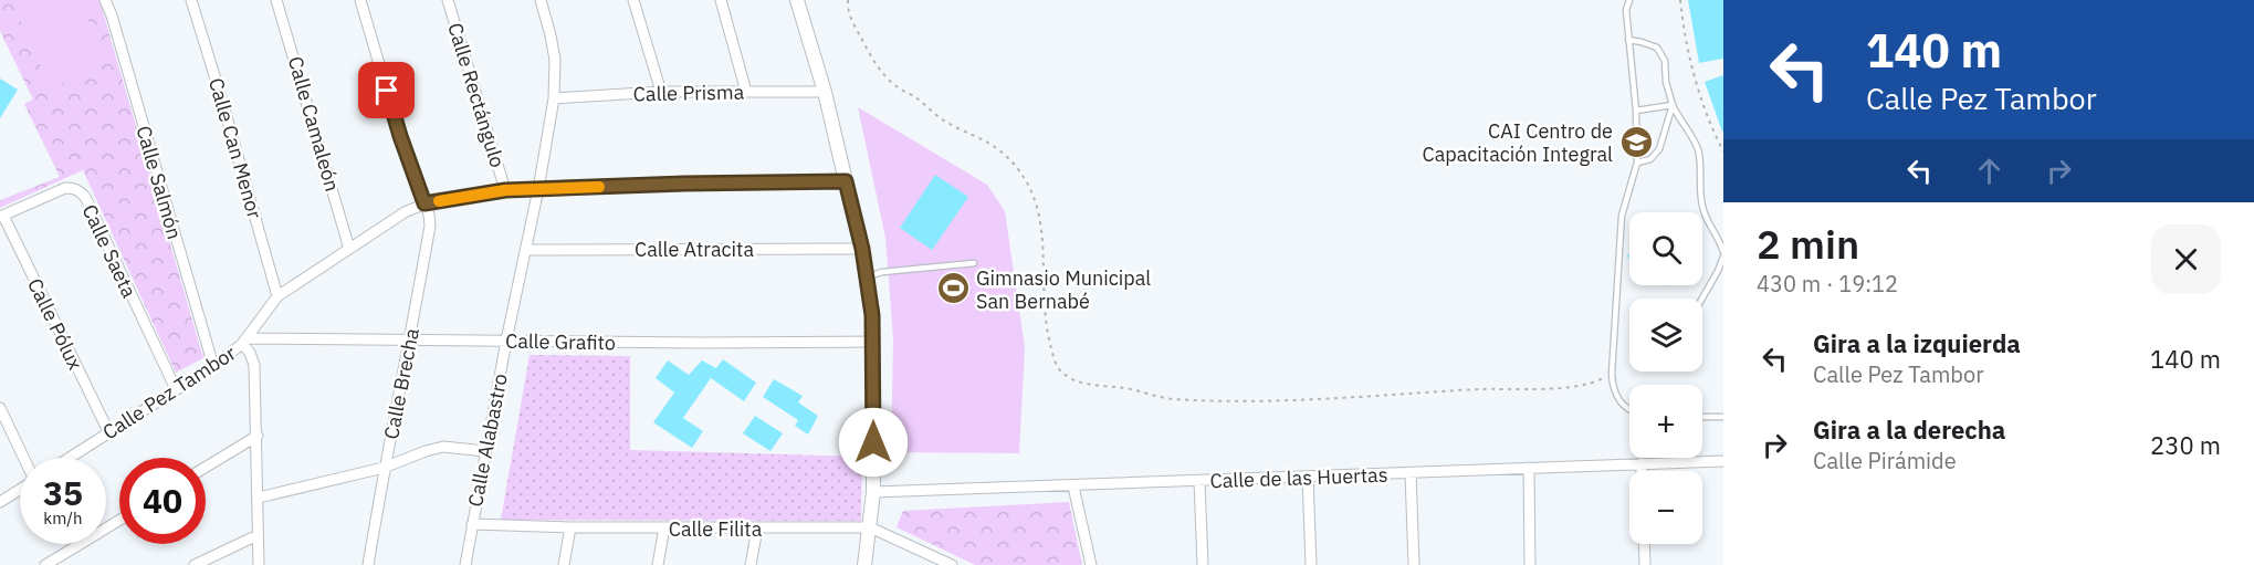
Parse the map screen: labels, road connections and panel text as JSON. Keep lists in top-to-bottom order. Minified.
{"streets":{"street":["Calle Prisma","Calle Rectángulo","Calle Camaleón","Calle Can Menor","Calle Salmón","Calle Atracita","Calle Saeta","Calle Pólux","Calle Grafito","Calle Brecha","Calle Pez Tambor","Calle Alabastro","Calle de las Huertas","Calle Filita"]},"crossings":[["Calle Prisma","Calle Alabastro"],["Calle Rectángulo","Calle Pez Tambor"],["Calle Camaleón","Calle Pez Tambor"],["Calle Can Menor","Calle Pez Tambor"],["Calle Salmón","Calle Pez Tambor"],["Calle Atracita","Calle Alabastro"],["Calle Saeta","Calle Pólux"],["Calle Saeta","Calle Pez Tambor"],["Calle Pólux","Calle Pez Tambor"],["Calle Grafito","Calle Brecha"],["Calle Grafito","Calle Pez Tambor"],["Calle Grafito","Calle Alabastro"],["Calle Brecha","Calle Pez Tambor"],["Calle Pez Tambor","Calle Alabastro"],["Calle Alabastro","Calle Filita"]],"places":{"school or university":["CAI Centro de Capacitación Integral"],"sports":["Gimnasio Municipal San Bernabé"]},"page":{"turn":["140 m","Calle Pez Tambor"],"heading":["2 min","430 m · 19:12"],"map_buttons":["+","−"],"list":[{"name":"Gira a la izquierda","note":"Calle Pez Tambor","value":"140 m"},{"name":"Gira a la derecha","note":"Calle Pirámide","value":"230 m"}],"speed":"35 km/h","limit":"40"}}
